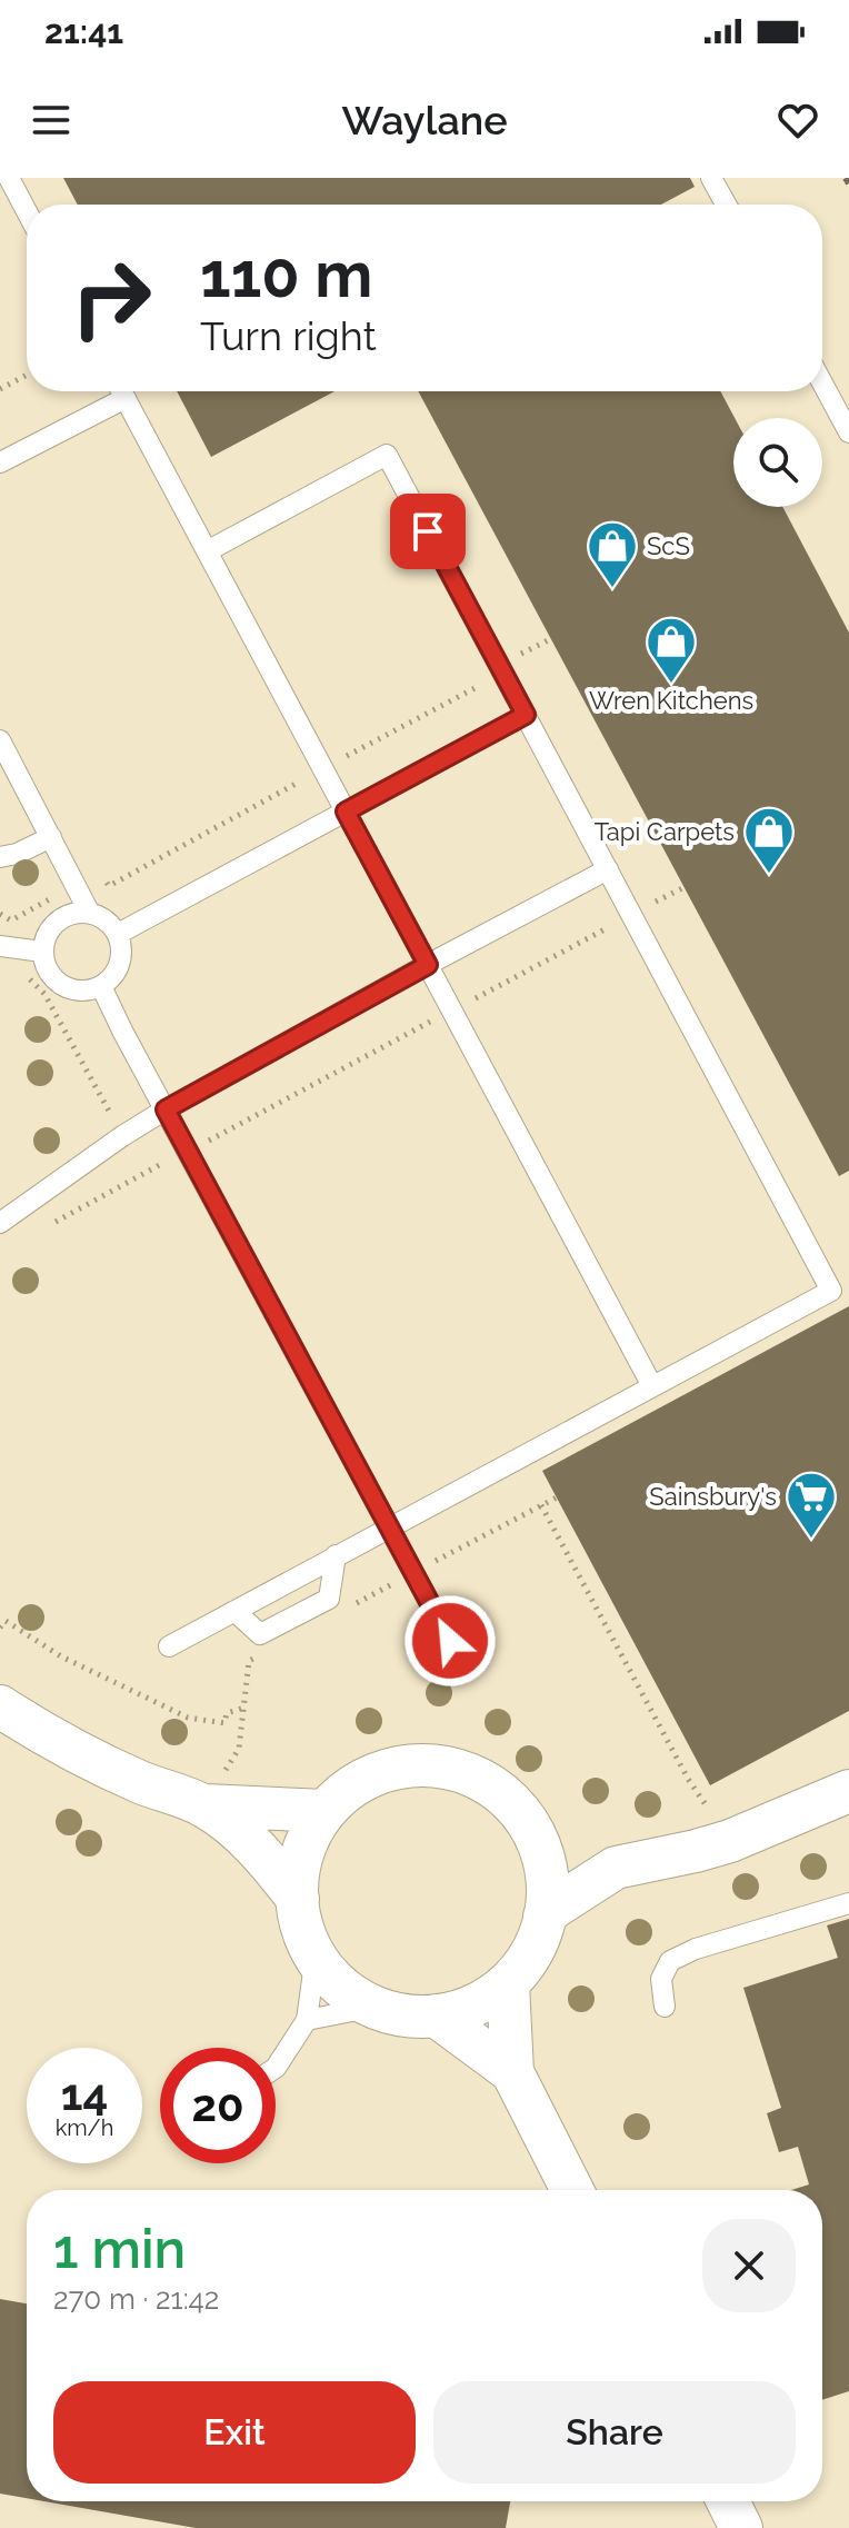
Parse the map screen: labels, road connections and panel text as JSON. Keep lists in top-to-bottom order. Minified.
{"places":{"shop":["ScS","Wren Kitchens","Tapi Carpets"],"supermarket":["Sainsbury's"]},"page":{"status":"21:41","header":"Waylane","turn":["110 m","Turn right"],"speed":"14 km/h","limit":"20","heading":["1 min","270 m · 21:42"],"buttons":["Exit","Share"]}}
